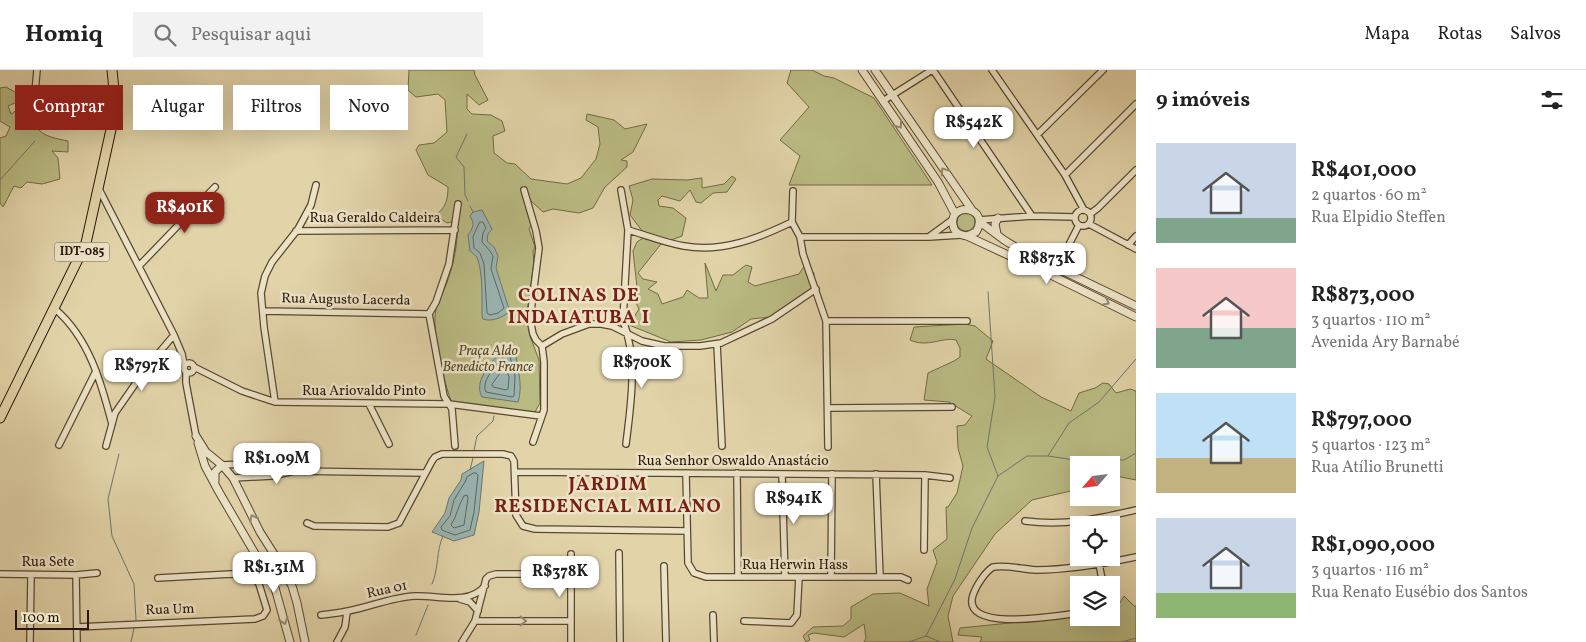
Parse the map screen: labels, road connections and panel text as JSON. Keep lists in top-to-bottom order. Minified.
{"streets":{"main road":["IDT-085"],"street":["Rua Geraldo Caldeira","Rua Augusto Lacerda","Rua Ariovaldo Pinto","Rua Senhor Oswaldo Anastácio","Rua Sete","Rua Herwin Hass","Rua 01","Rua Um"]},"districts":["COLINAS DE INDAIATUBA I","JARDIM RESIDENCIAL MILANO"],"parks":["Praça Aldo Benedicto France"],"scale_bar":"100 m","north":"bottom left","page":{"header":"Homiq","search":"Pesquisar aqui","nav":["Mapa","Rotas","Salvos"],"heading":"9 imóveis","chip":["Comprar","Alugar","Filtros","Novo"],"price":["R$542K","R$401K","R$873K","R$700K","R$797K","R$1.09M","R$941K","R$1.31M","R$378K"],"list":[{"name":"R$401,000","note":"2 quartos · 60 m² · Rua Elpidio Steffen"},{"name":"R$873,000","note":"3 quartos · 110 m² · Avenida Ary Barnabé"},{"name":"R$797,000","note":"5 quartos · 123 m² · Rua Atílio Brunetti"},{"name":"R$1,090,000","note":"3 quartos · 116 m² · Rua Renato Eusébio dos Santos"}],"scale":"100 m"}}
